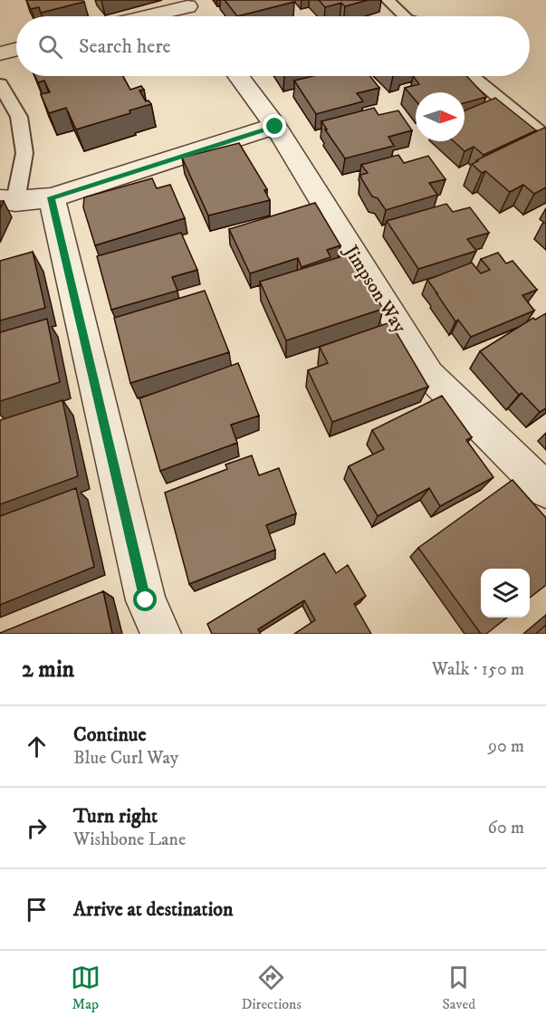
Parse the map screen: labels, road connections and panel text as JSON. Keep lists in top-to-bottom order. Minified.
{"streets":{"street":["Jimpson Way"]},"north":"right","page":{"search":"Search here","heading":["2 min","Walk · 150 m"],"list":[["Continue","Blue Curl Way","90 m"],["Turn right","Wishbone Lane","60 m"],"Arrive at destination"],"nav":["Map","Directions","Saved"]}}
